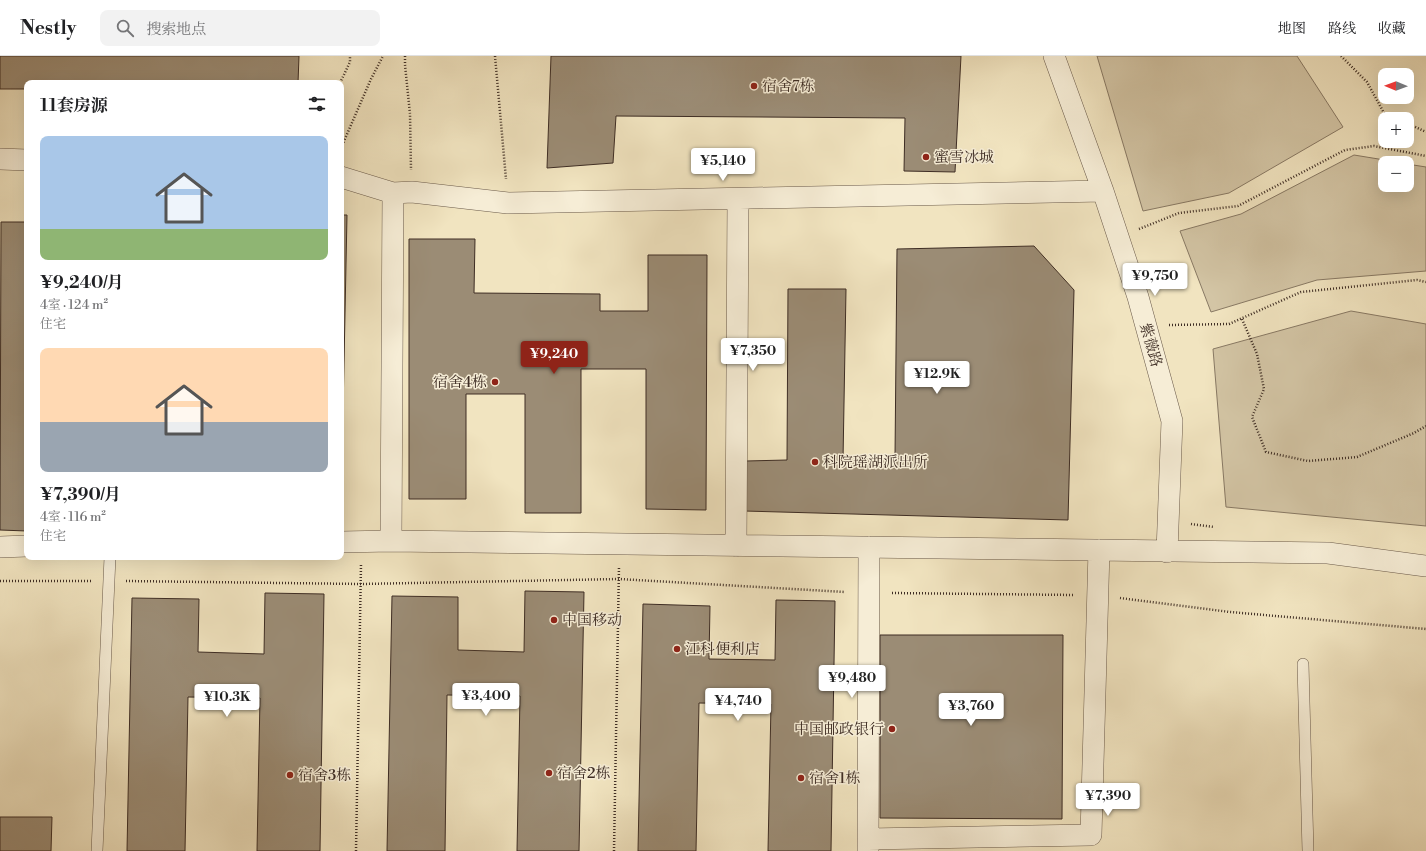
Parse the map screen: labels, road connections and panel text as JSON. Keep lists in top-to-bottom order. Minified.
{"streets":{"street":["紫薇路"]},"places":["宿舍7栋","蜜雪冰城","宿舍4栋","科院瑶湖派出所","中国移动","江科便利店","中国邮政银行","宿舍2栋","宿舍3栋","宿舍1栋"],"north":"left","page":{"header":"Nestly","search":"搜索地点","nav":["地图","路线","收藏"],"map_buttons":["+","−"],"heading":"11套房源","list":[{"name":"¥9,240/月","note":"4室 · 124 m² · 住宅"},{"name":"¥7,390/月","note":"4室 · 116 m² · 住宅"}],"price":["¥5,140","¥9,750","¥7,350","¥9,240","¥12.9K","¥9,480","¥3,400","¥10.3K","¥4,740","¥3,760","¥7,390"]}}
